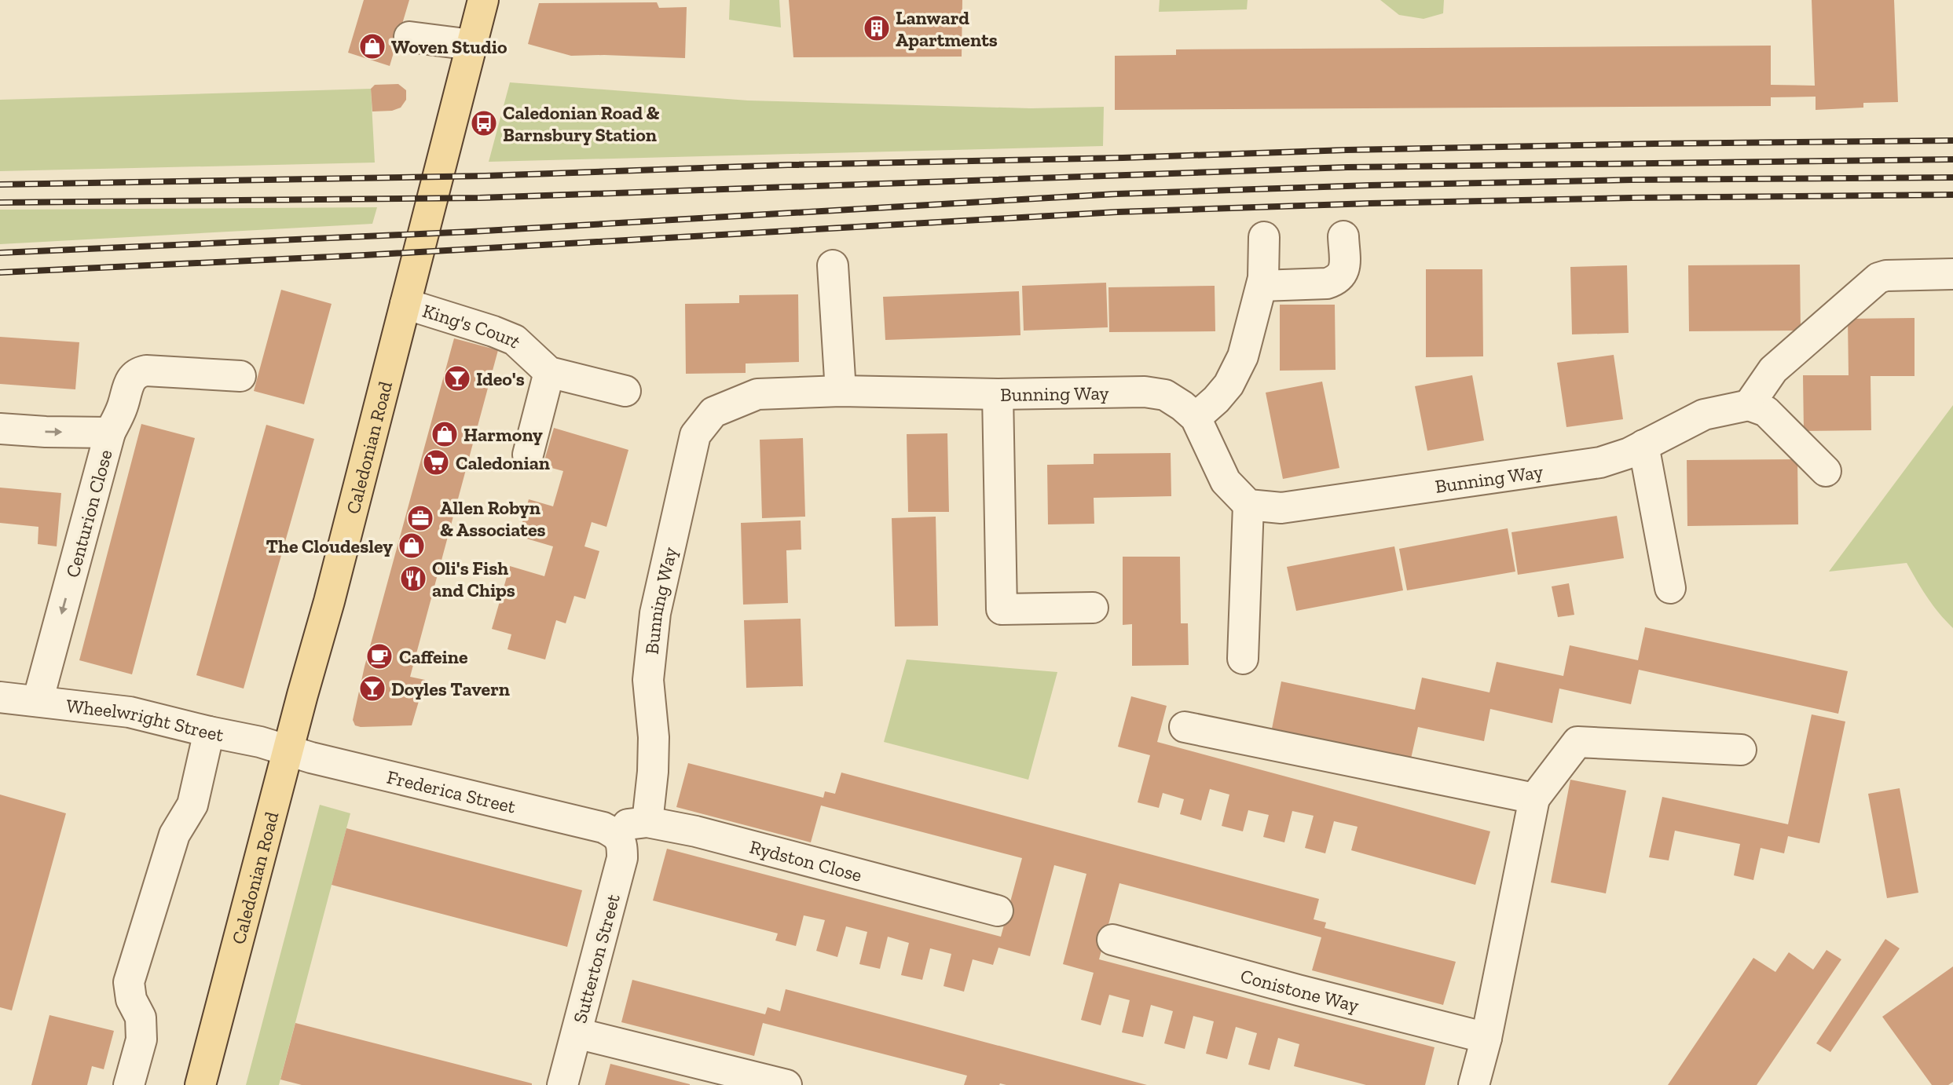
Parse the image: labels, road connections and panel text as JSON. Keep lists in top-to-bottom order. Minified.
{"streets":{"main road":["Caledonian Road"],"street":["King's Court","Bunning Way","Centurion Close","Wheelwright Street","Frederica Street","Rydston Close","Sutterton Street","Conistone Way"]},"crossings":[["King's Court","Caledonian Road"],["Bunning Way","Rydston Close"],["Caledonian Road","Wheelwright Street"],["Caledonian Road","Frederica Street"],["Centurion Close","Wheelwright Street"],["Wheelwright Street","Frederica Street"],["Frederica Street","Rydston Close"],["Frederica Street","Sutterton Street"],["Rydston Close","Sutterton Street"]],"places":{"building":["Lanward Apartments"],"shop":["Woven Studio","Harmony","The Cloudesley"],"bus stop":["Caledonian Road & Barnsbury Station"],"bar":["Ideo's","Doyles Tavern"],"supermarket":["Caledonian"],"office":["Allen Robyn & Associates"],"restaurant":["Oli's Fish and Chips"],"cafe":["Caffeine"]}}
